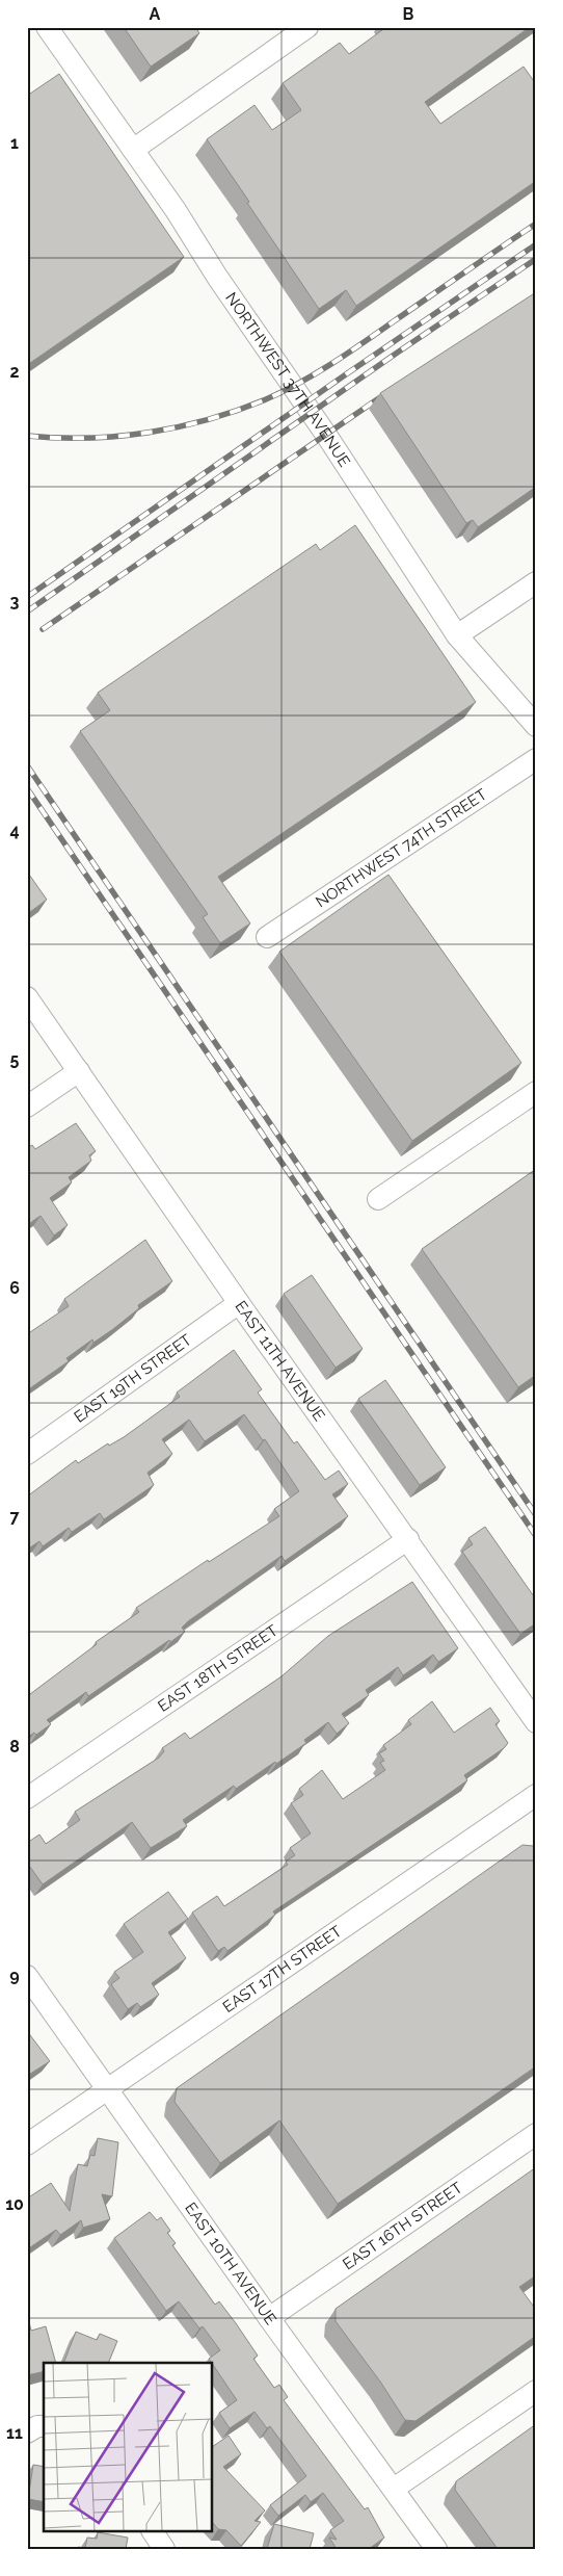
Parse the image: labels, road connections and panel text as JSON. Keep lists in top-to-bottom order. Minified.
{"streets":{"street":["NORTHWEST 37TH AVENUE","NORTHWEST 74TH STREET","EAST 11TH AVENUE","EAST 19TH STREET","EAST 18TH STREET","EAST 17TH STREET","EAST 16TH STREET","EAST 10TH AVENUE"]},"crossings":[["EAST 11TH AVENUE","EAST 19TH STREET"],["EAST 11TH AVENUE","EAST 18TH STREET"],["EAST 17TH STREET","EAST 10TH AVENUE"],["EAST 16TH STREET","EAST 10TH AVENUE"]],"grid":{"columns":["A","B"],"rows":["1","2","3","4","5","6","7","8","9","10","11"]}}
